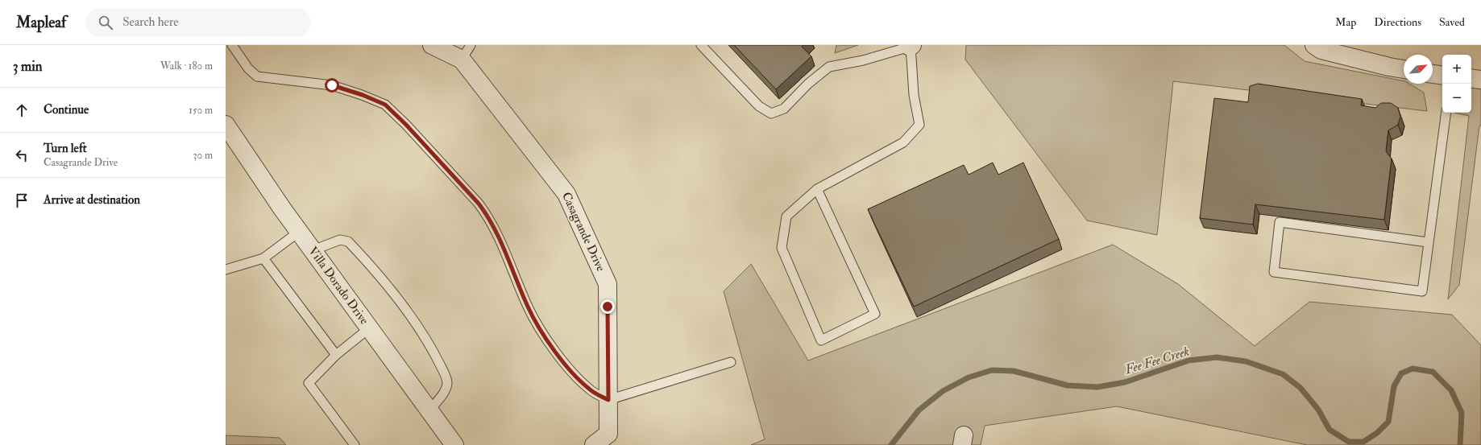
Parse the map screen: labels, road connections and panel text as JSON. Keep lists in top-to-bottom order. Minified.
{"streets":{"street":["Casagrande Drive","Villa Dorado Drive"]},"water":["Fee Fee Creek"],"north":"top right","page":{"header":"Mapleaf","search":"Search here","nav":["Map","Directions","Saved"],"heading":["3 min","Walk · 180 m"],"map_buttons":["+","−"],"list":[["Continue","150 m"],["Turn left","Casagrande Drive","30 m"],"Arrive at destination"]}}
